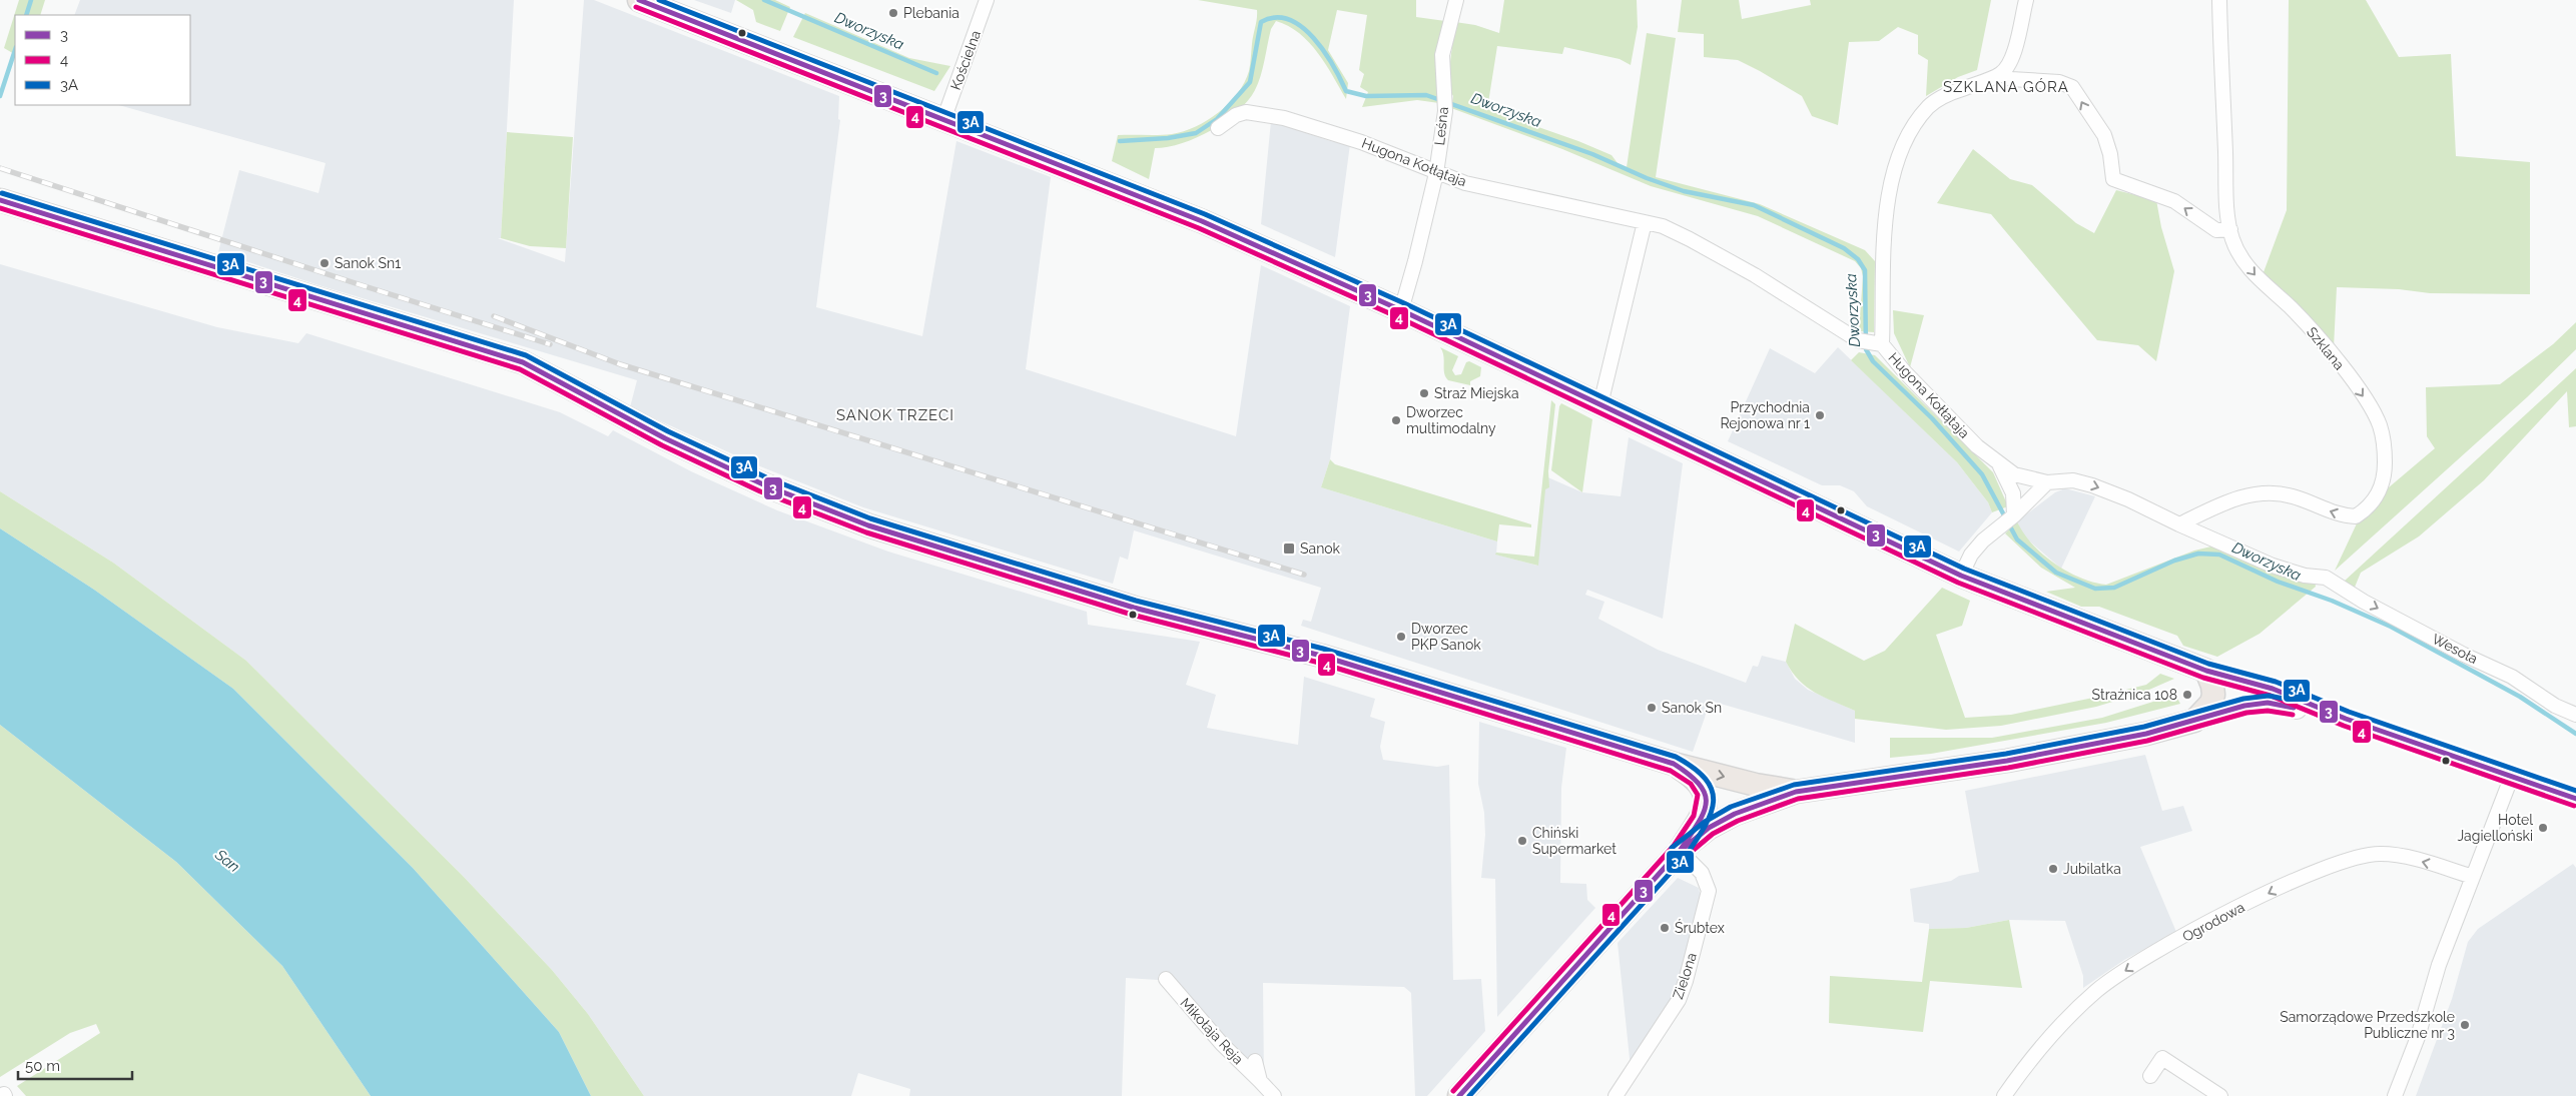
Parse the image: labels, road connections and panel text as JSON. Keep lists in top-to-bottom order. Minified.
{"streets":{"street":["Kościelna","Leśna","Hugona Kołłątaja","Szklana","Wesoła","Ogrodowa","Zielona","Mikołaja Reja"]},"crossings":[["Leśna","Hugona Kołłątaja"],["Hugona Kołłątaja","Szklana"],["Hugona Kołłątaja","Wesoła"]],"one_way":["Ogrodowa"],"districts":["SZKLANA GÓRA","SANOK TRZECI"],"water":["Dworzyska","San"],"places":{"other":["Plebania","Sanok Sn1","Straż Miejska","Przychodnia Rejonowa nr 1","Dworzec multimodalny","Dworzec PKP Sanok","Strażnica 108","Sanok Sn","Hotel Jagielloński","Chiński Supermarket","Jubilatka","Śrubtex","Samorządowe Przedszkole Publiczne nr 3"],"transit":["Sanok"]},"lines":["transit line 3","transit line 3A","transit line 4"],"legend":["3","4","3A"],"scale_bar":"50 m"}
